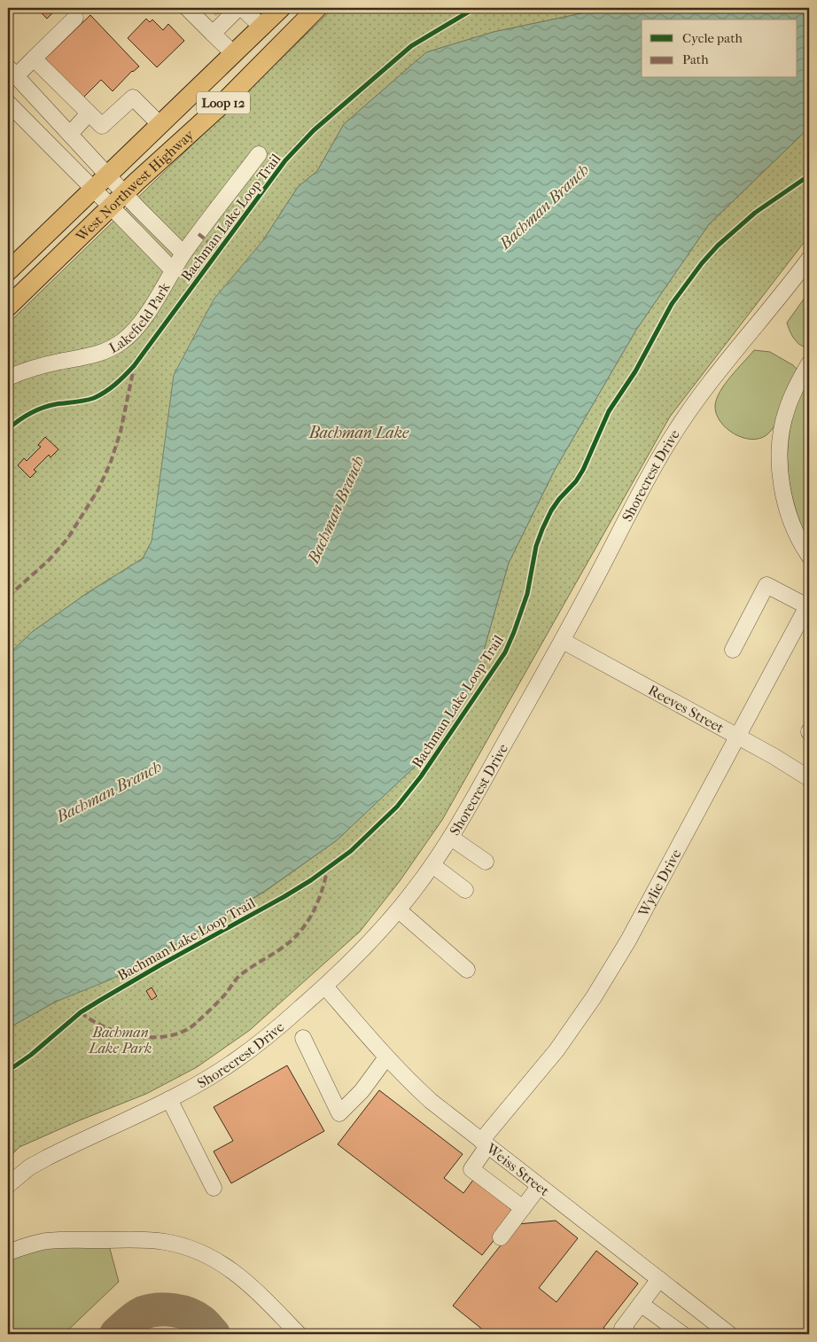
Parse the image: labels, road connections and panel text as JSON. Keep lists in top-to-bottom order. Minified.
{"streets":{"main road":["Loop 12","West Northwest Highway"],"street":["Lakefield Park","Shorecrest Drive","Reeves Street","Wylie Drive","Weiss Street"],"cycle path":["Bachman Lake Loop Trail"]},"crossings":[["Shorecrest Drive","Reeves Street"],["Shorecrest Drive","Weiss Street"],["Reeves Street","Wylie Drive"],["Wylie Drive","Weiss Street"]],"water":["Bachman Branch","Bachman Lake"],"parks":["Bachman Lake Park"],"legend":["Cycle path","Path"]}
